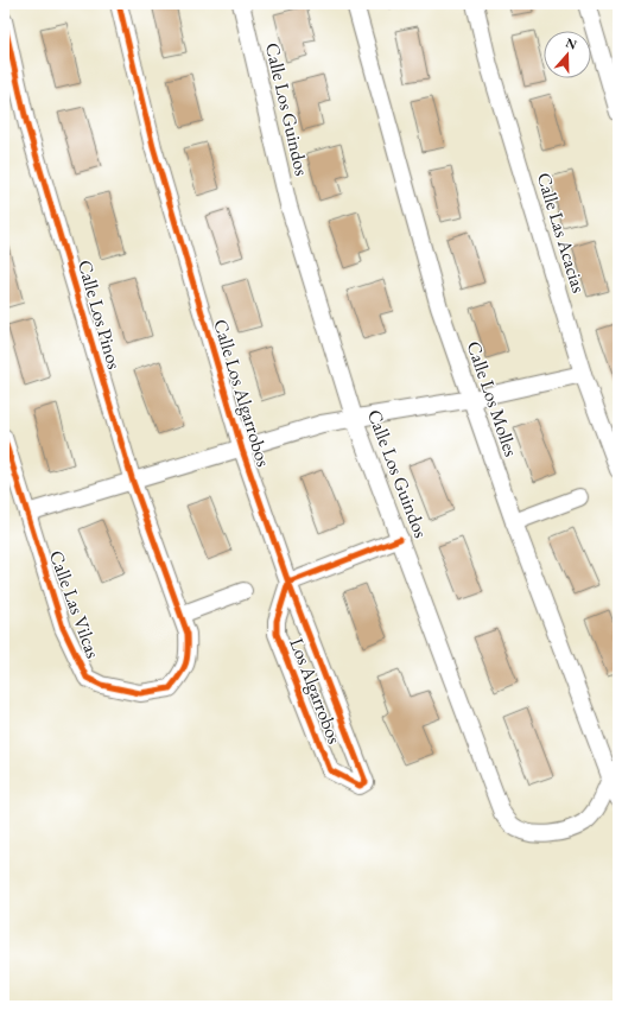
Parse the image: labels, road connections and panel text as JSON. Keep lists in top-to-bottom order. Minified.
{"streets":{"street":["Calle Los Guindos","Calle Las Acacias","Calle Los Pinos","Calle Los Algarrobos","Calle Los Molles","Calle Las Vilcas","Los Algarrobos"]},"crossings":[["Calle Los Guindos","Calle Los Molles"],["Calle Los Pinos","Calle Las Vilcas"],["Calle Los Algarrobos","Los Algarrobos"]],"north":"top"}
